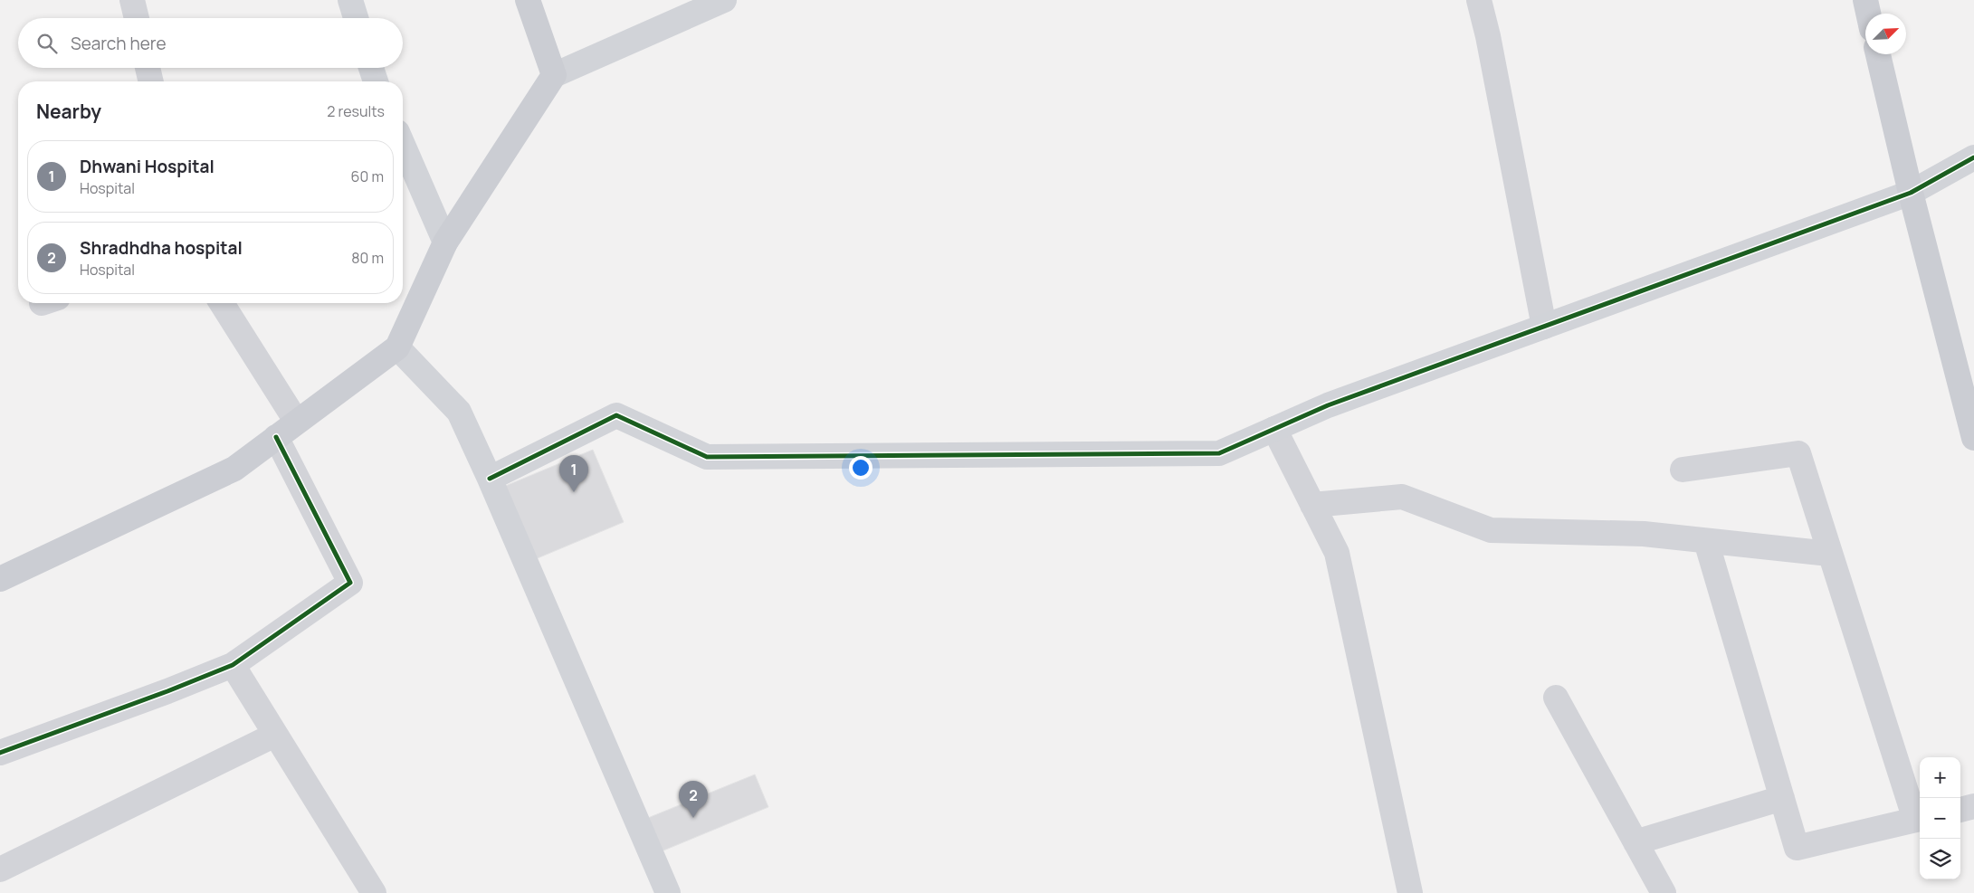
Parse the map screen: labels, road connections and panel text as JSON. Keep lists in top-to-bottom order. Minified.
{"north":"top right","page":{"search":"Search here","heading":["Nearby","2 results"],"list":[{"mark":"1","name":"Dhwani Hospital","note":"Hospital","value":"60 m"},{"mark":"2","name":"Shradhdha hospital","note":"Hospital","value":"80 m"}],"pins":["1","2"],"map_buttons":["+","−"]}}
